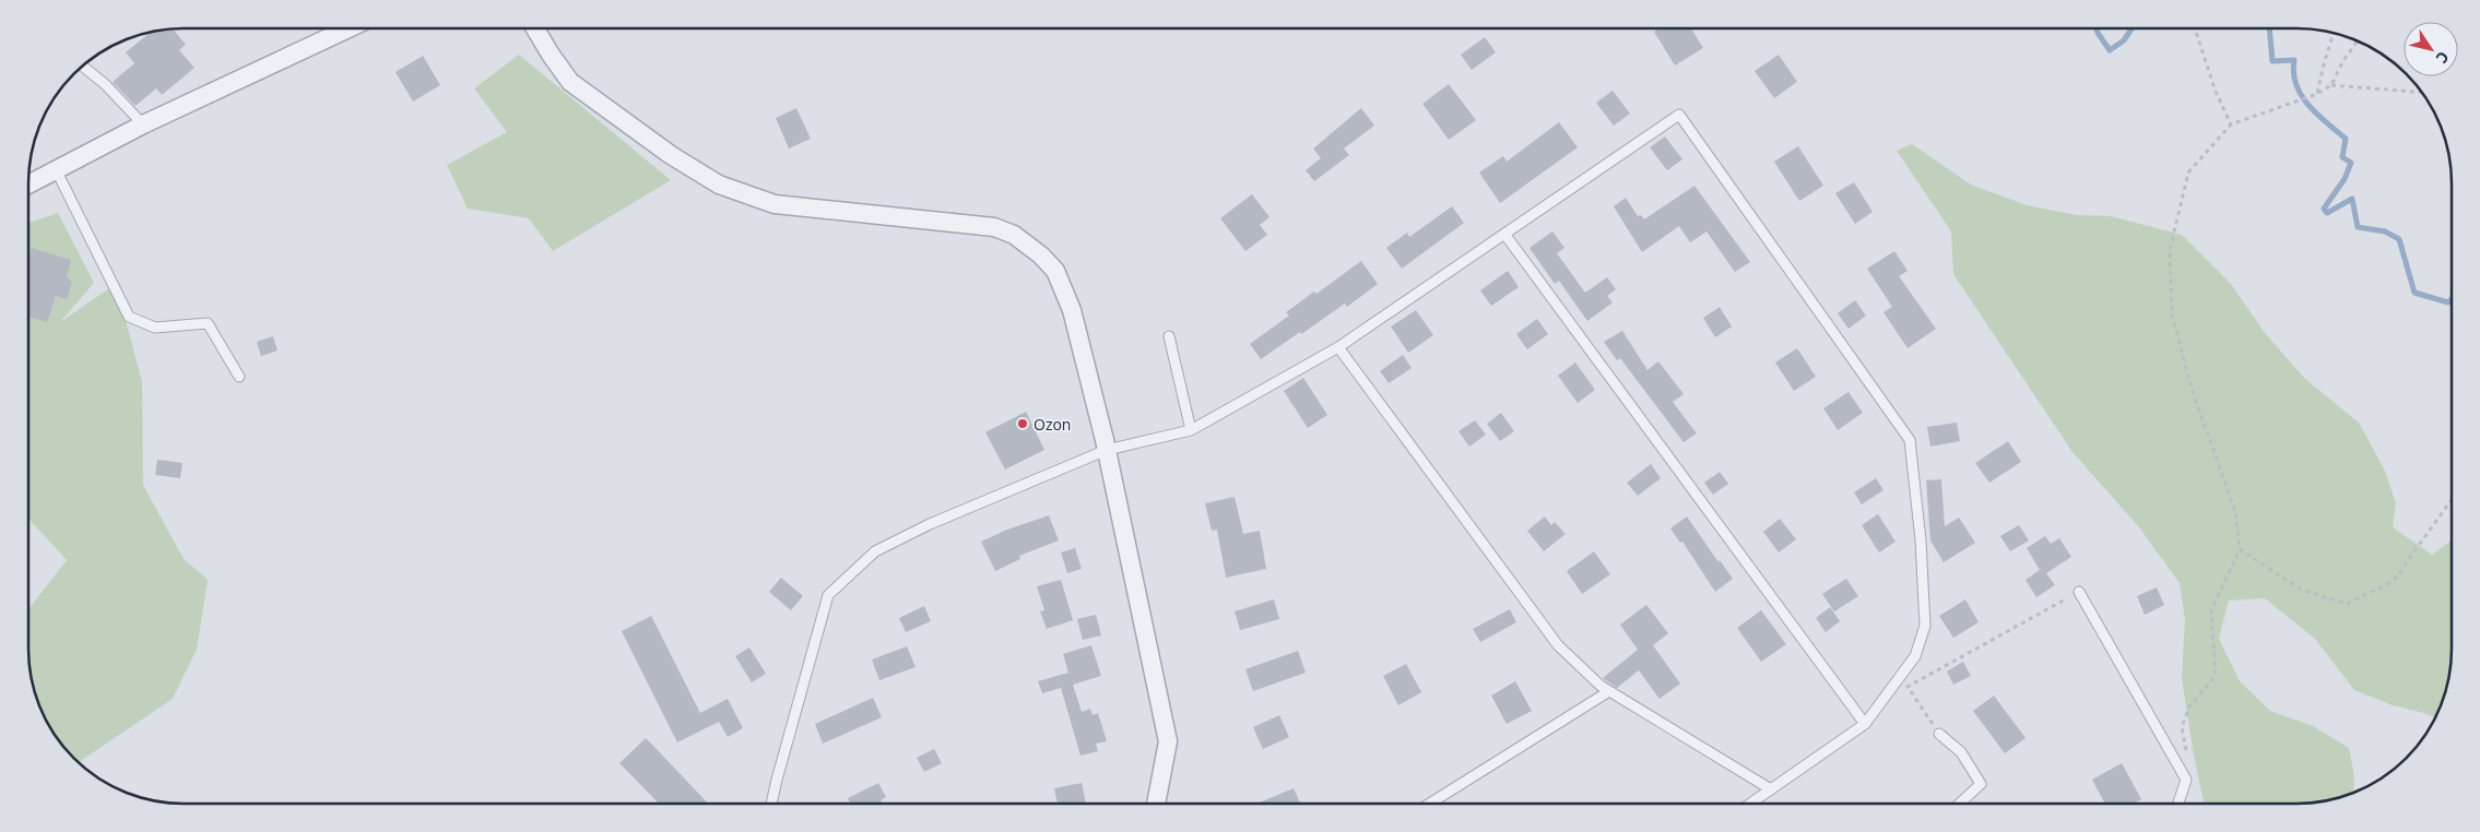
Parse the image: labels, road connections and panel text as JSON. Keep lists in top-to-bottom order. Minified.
{"places":["Ozon"],"north":"bottom right"}
